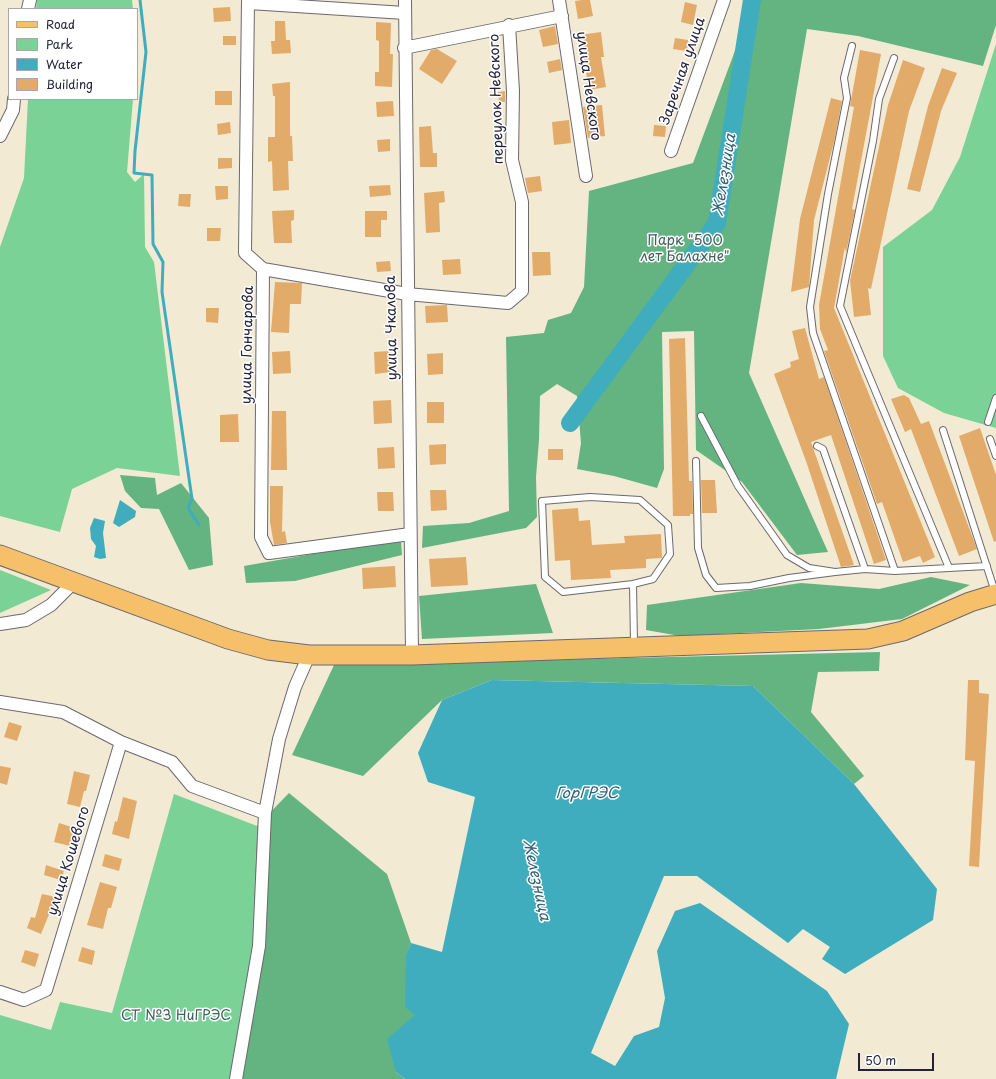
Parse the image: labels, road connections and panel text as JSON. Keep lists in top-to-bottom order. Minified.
{"streets":{"street":["Заречная улица","улица Невского","переулок Невского","улица Чкалова","улица Гончарова","улица Кошевого"]},"crossings":[["улица Невского","переулок Невского"],["переулок Невского","улица Чкалова"],["переулок Невского","улица Гончарова"],["улица Чкалова","улица Гончарова"]],"water":["Железница","ГорГРЭС"],"parks":["Парк \"500 лет Балахне\"","СТ №3 НиГРЭС"],"legend":["Road","Park","Water","Building"],"scale_bar":"50 m"}
